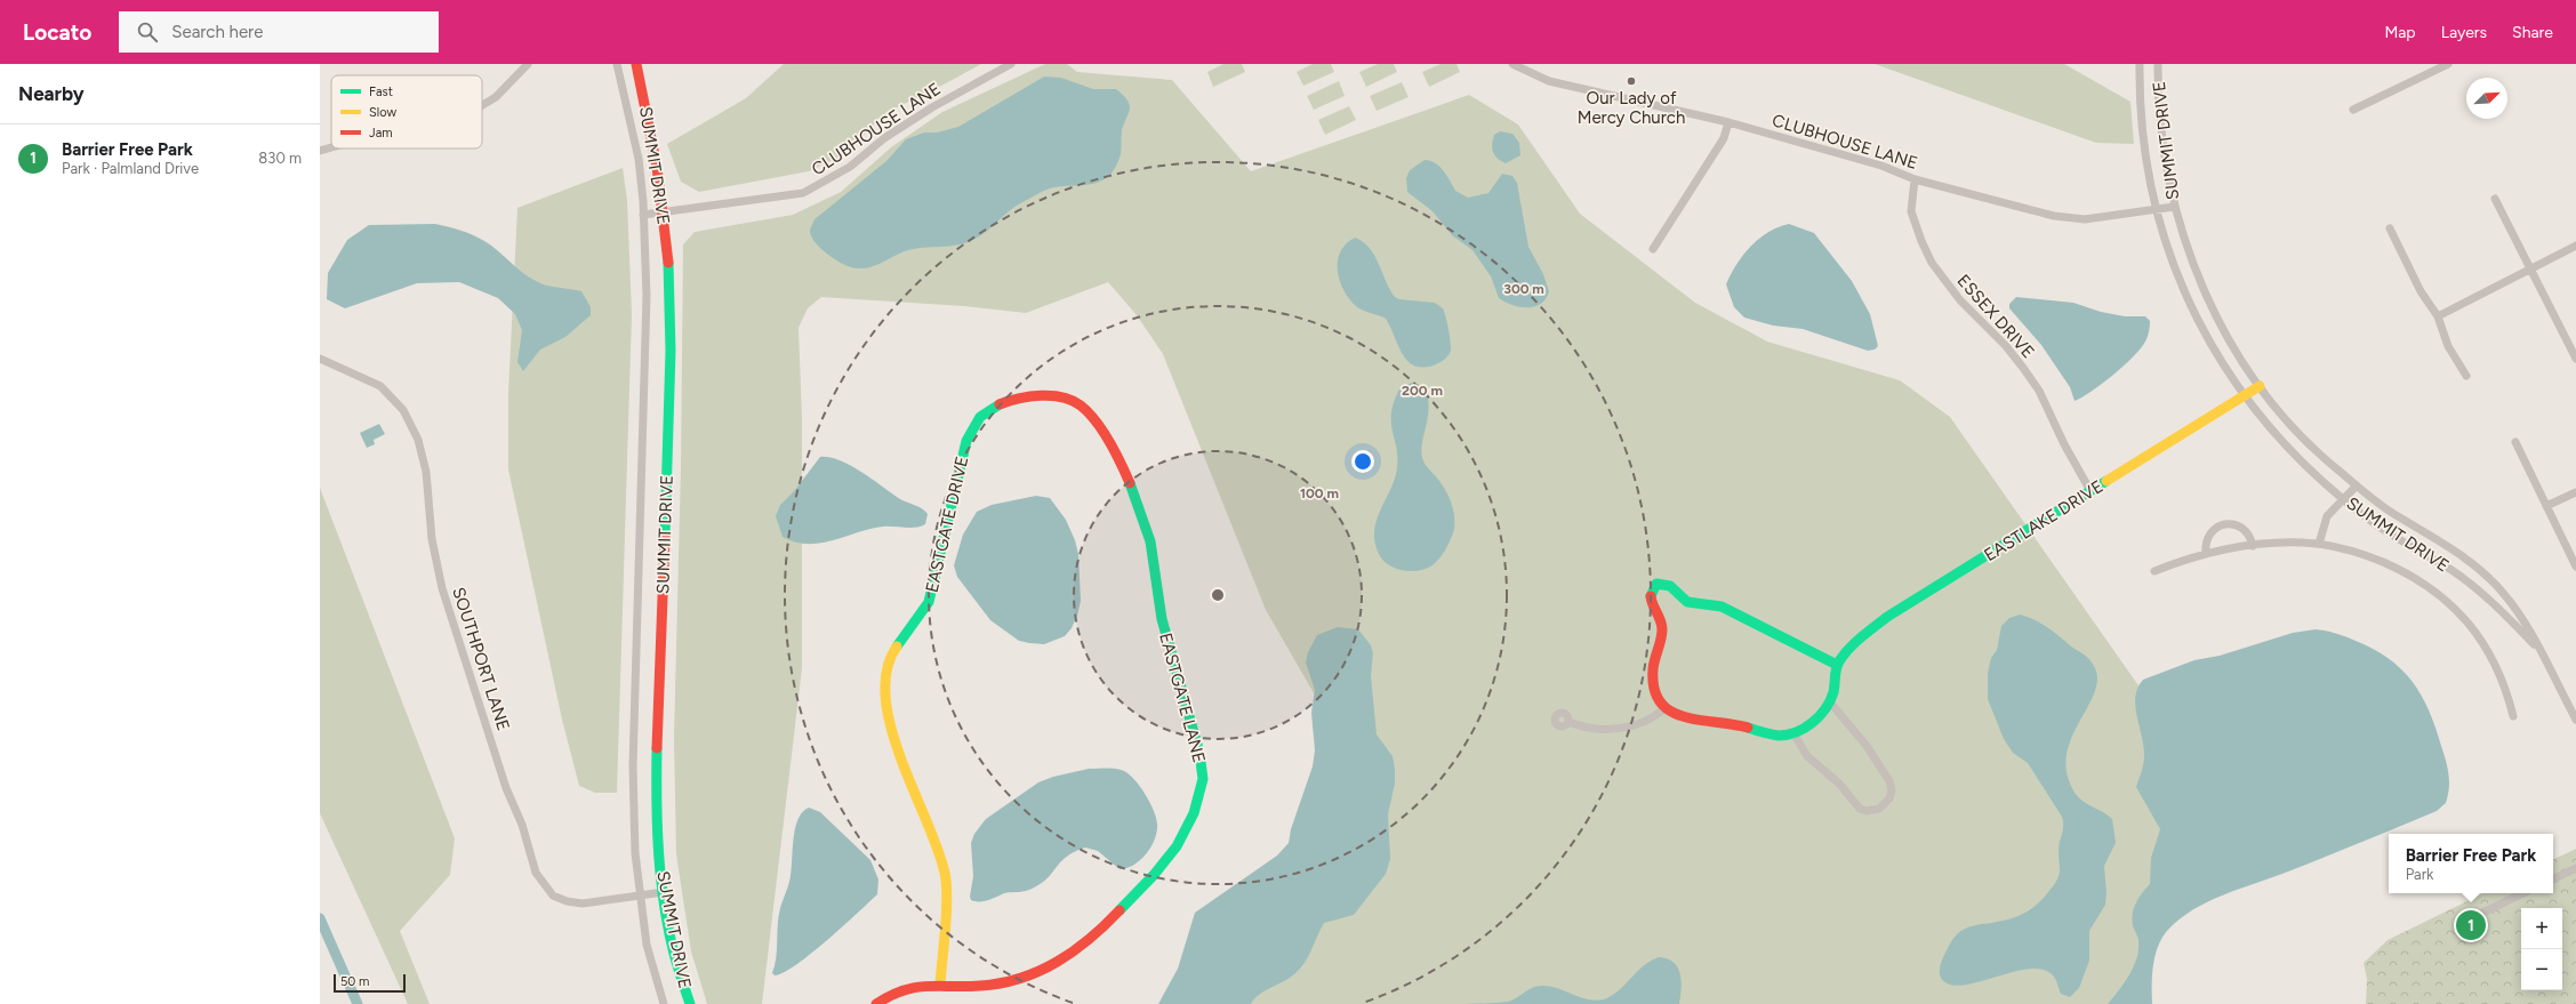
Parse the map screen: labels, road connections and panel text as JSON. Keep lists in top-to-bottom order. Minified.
{"streets":{"street":["CLUBHOUSE LANE","SUMMIT DRIVE","ESSEX DRIVE","EASTLAKE DRIVE","EASTGATE DRIVE","SOUTHPORT LANE","EASTGATE LANE"]},"crossings":[["CLUBHOUSE LANE","SUMMIT DRIVE"],["CLUBHOUSE LANE","ESSEX DRIVE"],["SUMMIT DRIVE","EASTLAKE DRIVE"],["SUMMIT DRIVE","SOUTHPORT LANE"],["ESSEX DRIVE","EASTLAKE DRIVE"],["EASTGATE DRIVE","EASTGATE LANE"]],"places":["Our Lady of Mercy Church"],"legend":["Fast","Slow","Jam"],"scale_bar":"50 m","north":"top right","page":{"header":"Locato","search":"Search here","nav":["Map","Layers","Share"],"heading":"Nearby","list":[{"mark":"1","name":"Barrier Free Park","note":"Park · Palmland Drive","value":"830 m"}],"popup":["Barrier Free Park","Park"],"map_buttons":["+","−"],"pins":"1","scale":"50 m"},"rings":["300 m","200 m","100 m"]}
